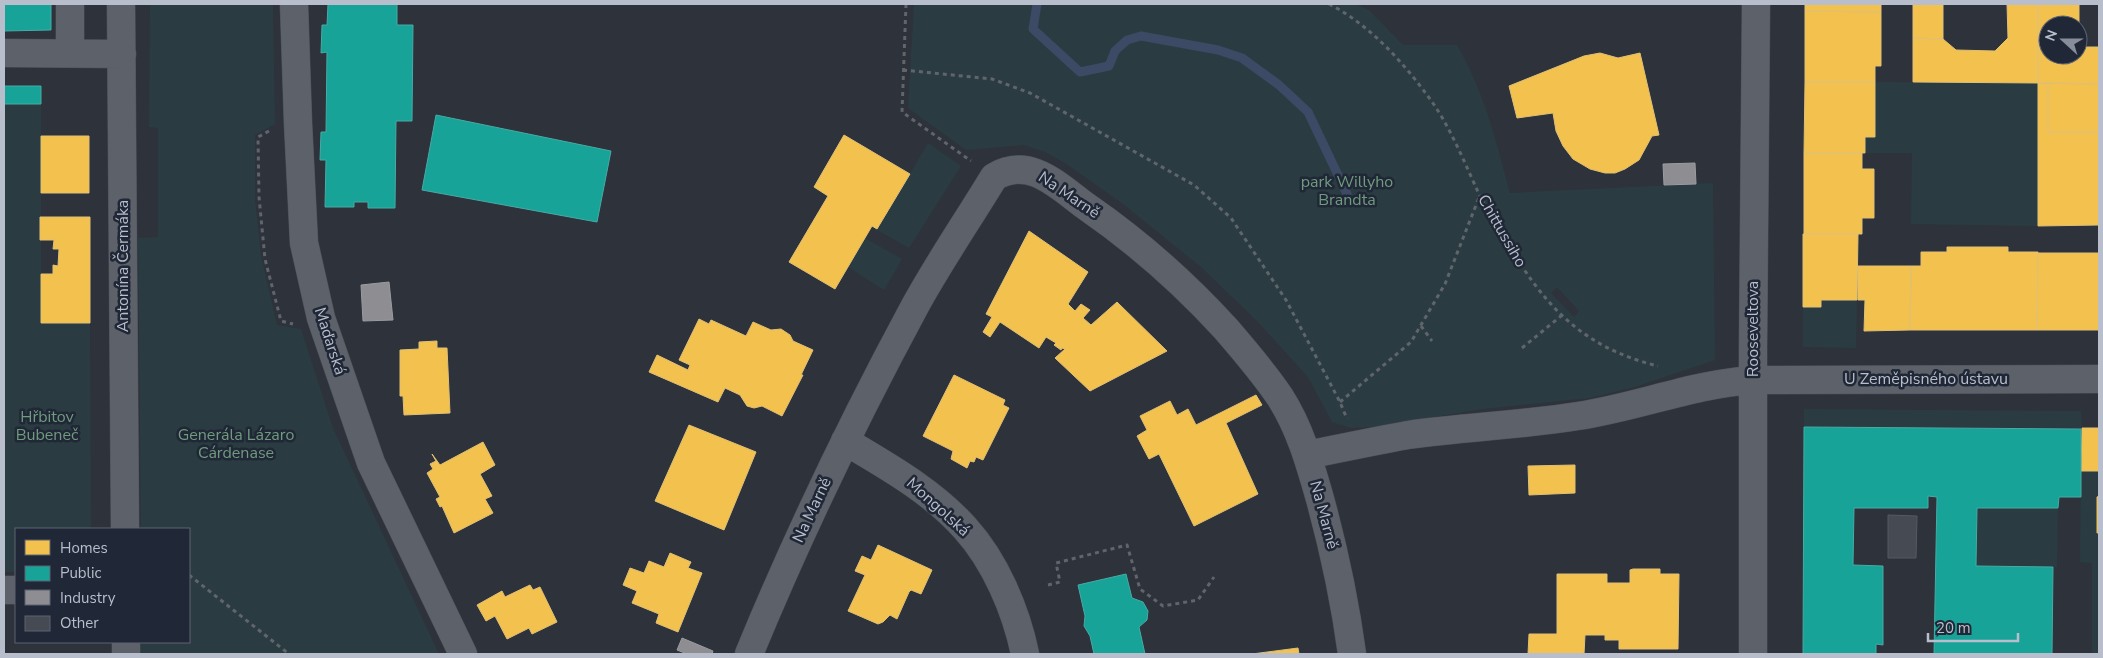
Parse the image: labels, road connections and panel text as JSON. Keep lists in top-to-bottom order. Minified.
{"streets":{"street":["Na Marně","Antonína Čermáka","Rooseveltova","Maďarská","U Zeměpisného ústavu","Mongolská"],"path":["Chittussiho"]},"crossings":[["Na Marně","Mongolská"],["Rooseveltova","U Zeměpisného ústavu"]],"parks":["park Willyho Brandta","Hřbitov Bubeneč","Generála Lázaro Cárdenase"],"legend":["Homes","Public","Industry","Other"],"scale_bar":"20 m","north":"left"}
